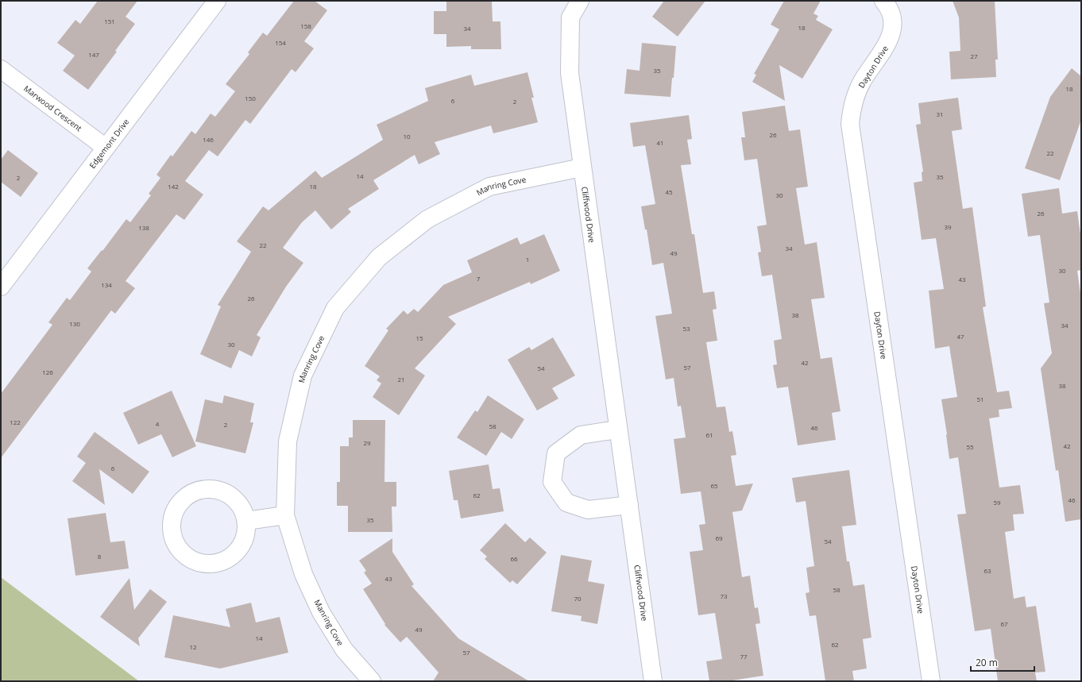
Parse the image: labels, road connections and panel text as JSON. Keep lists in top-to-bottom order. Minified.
{"streets":{"street":["Dayton Drive","Marwood Crescent","Edgemont Drive","Manring Cove","Cliffwood Drive"]},"crossings":[["Marwood Crescent","Edgemont Drive"],["Manring Cove","Cliffwood Drive"]],"house_numbers":["151","158","18","34","154","147","27","35","18","150","6","2","31","26","10","146","41","22","14","35","2","142","18","45","30","26","39","138","22","34","49","1","30","7","43","134","26","38","130","34","53","47","15","30","42","57","54","126","21","38","51","122","4","2","58","46","61","29","42","55","6","65","62","46","59","35","69","54","8","66","63","43","58","73","70","67","49","14","62","12","57","77"],"scale_bar":"20 m"}
